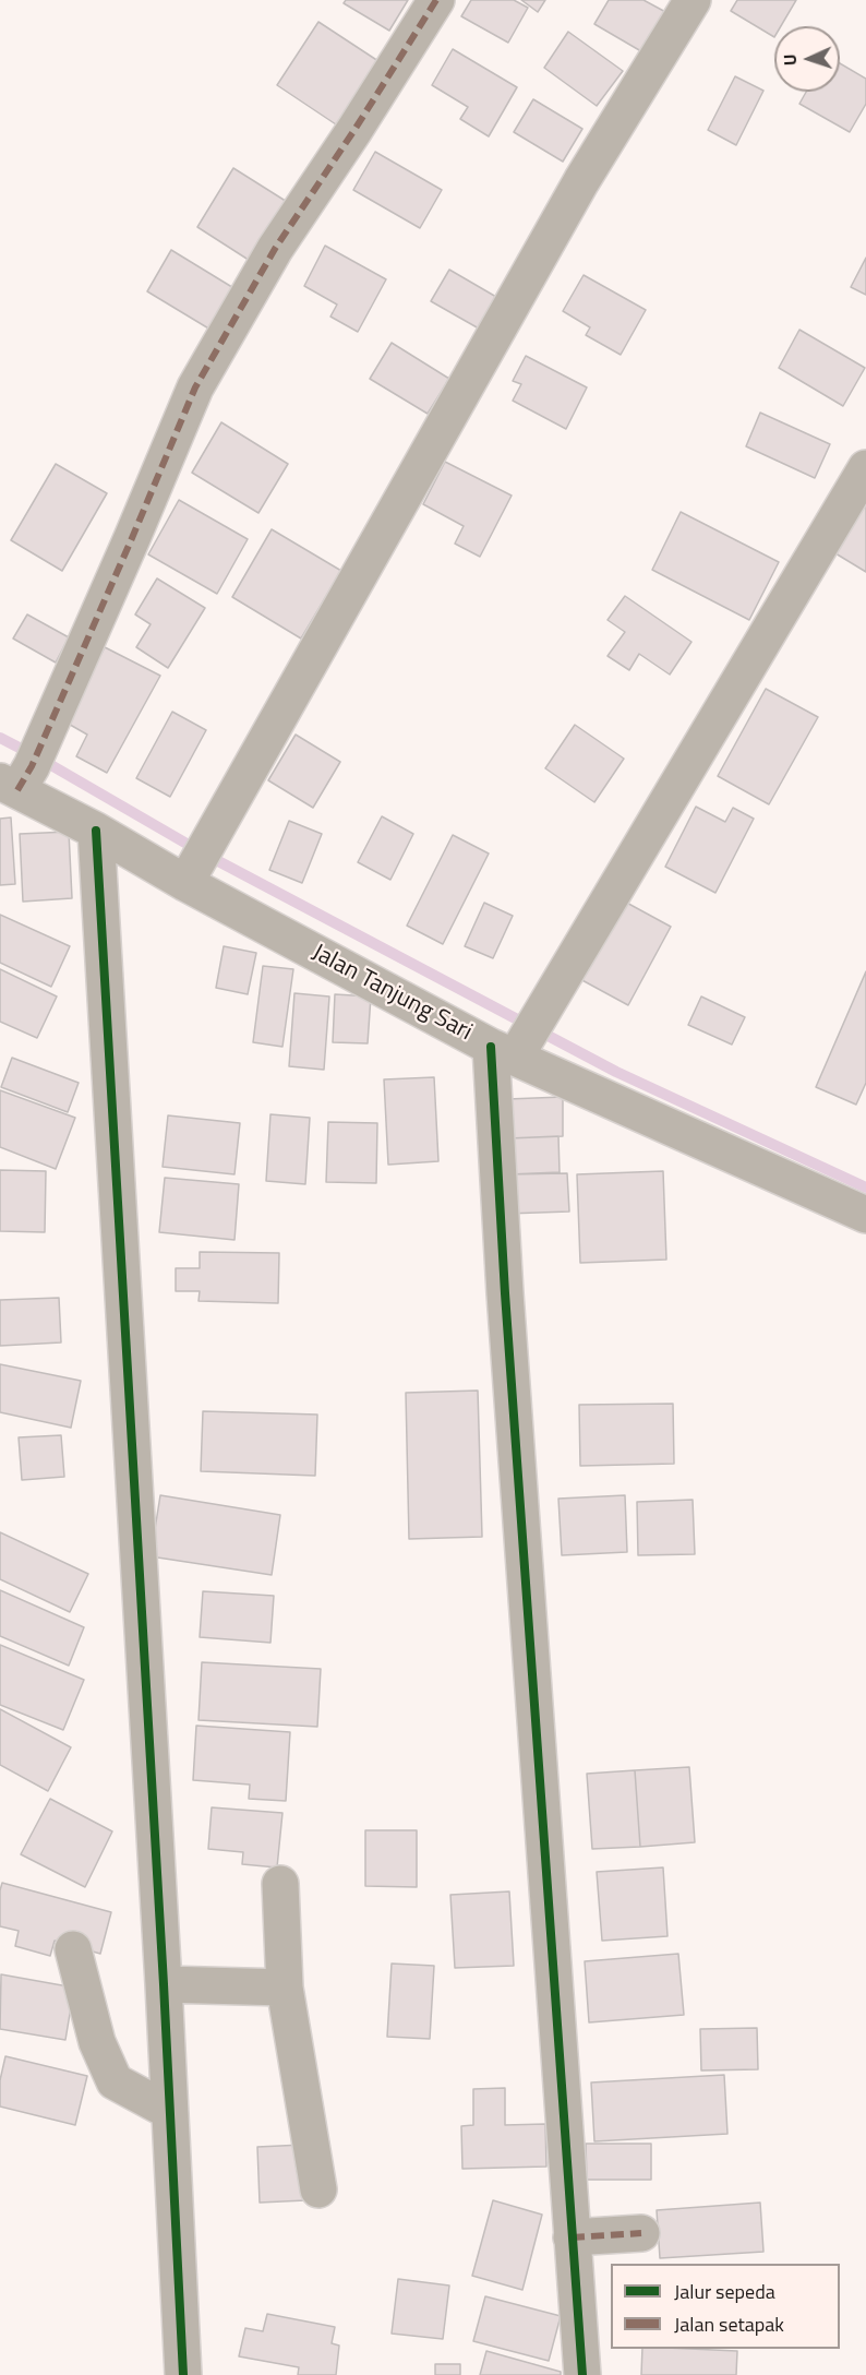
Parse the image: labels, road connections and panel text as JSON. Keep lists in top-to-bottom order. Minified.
{"streets":{"street":["Jalan Tanjung Sari"]},"legend":["Jalur sepeda","Jalan setapak"],"north":"left"}
